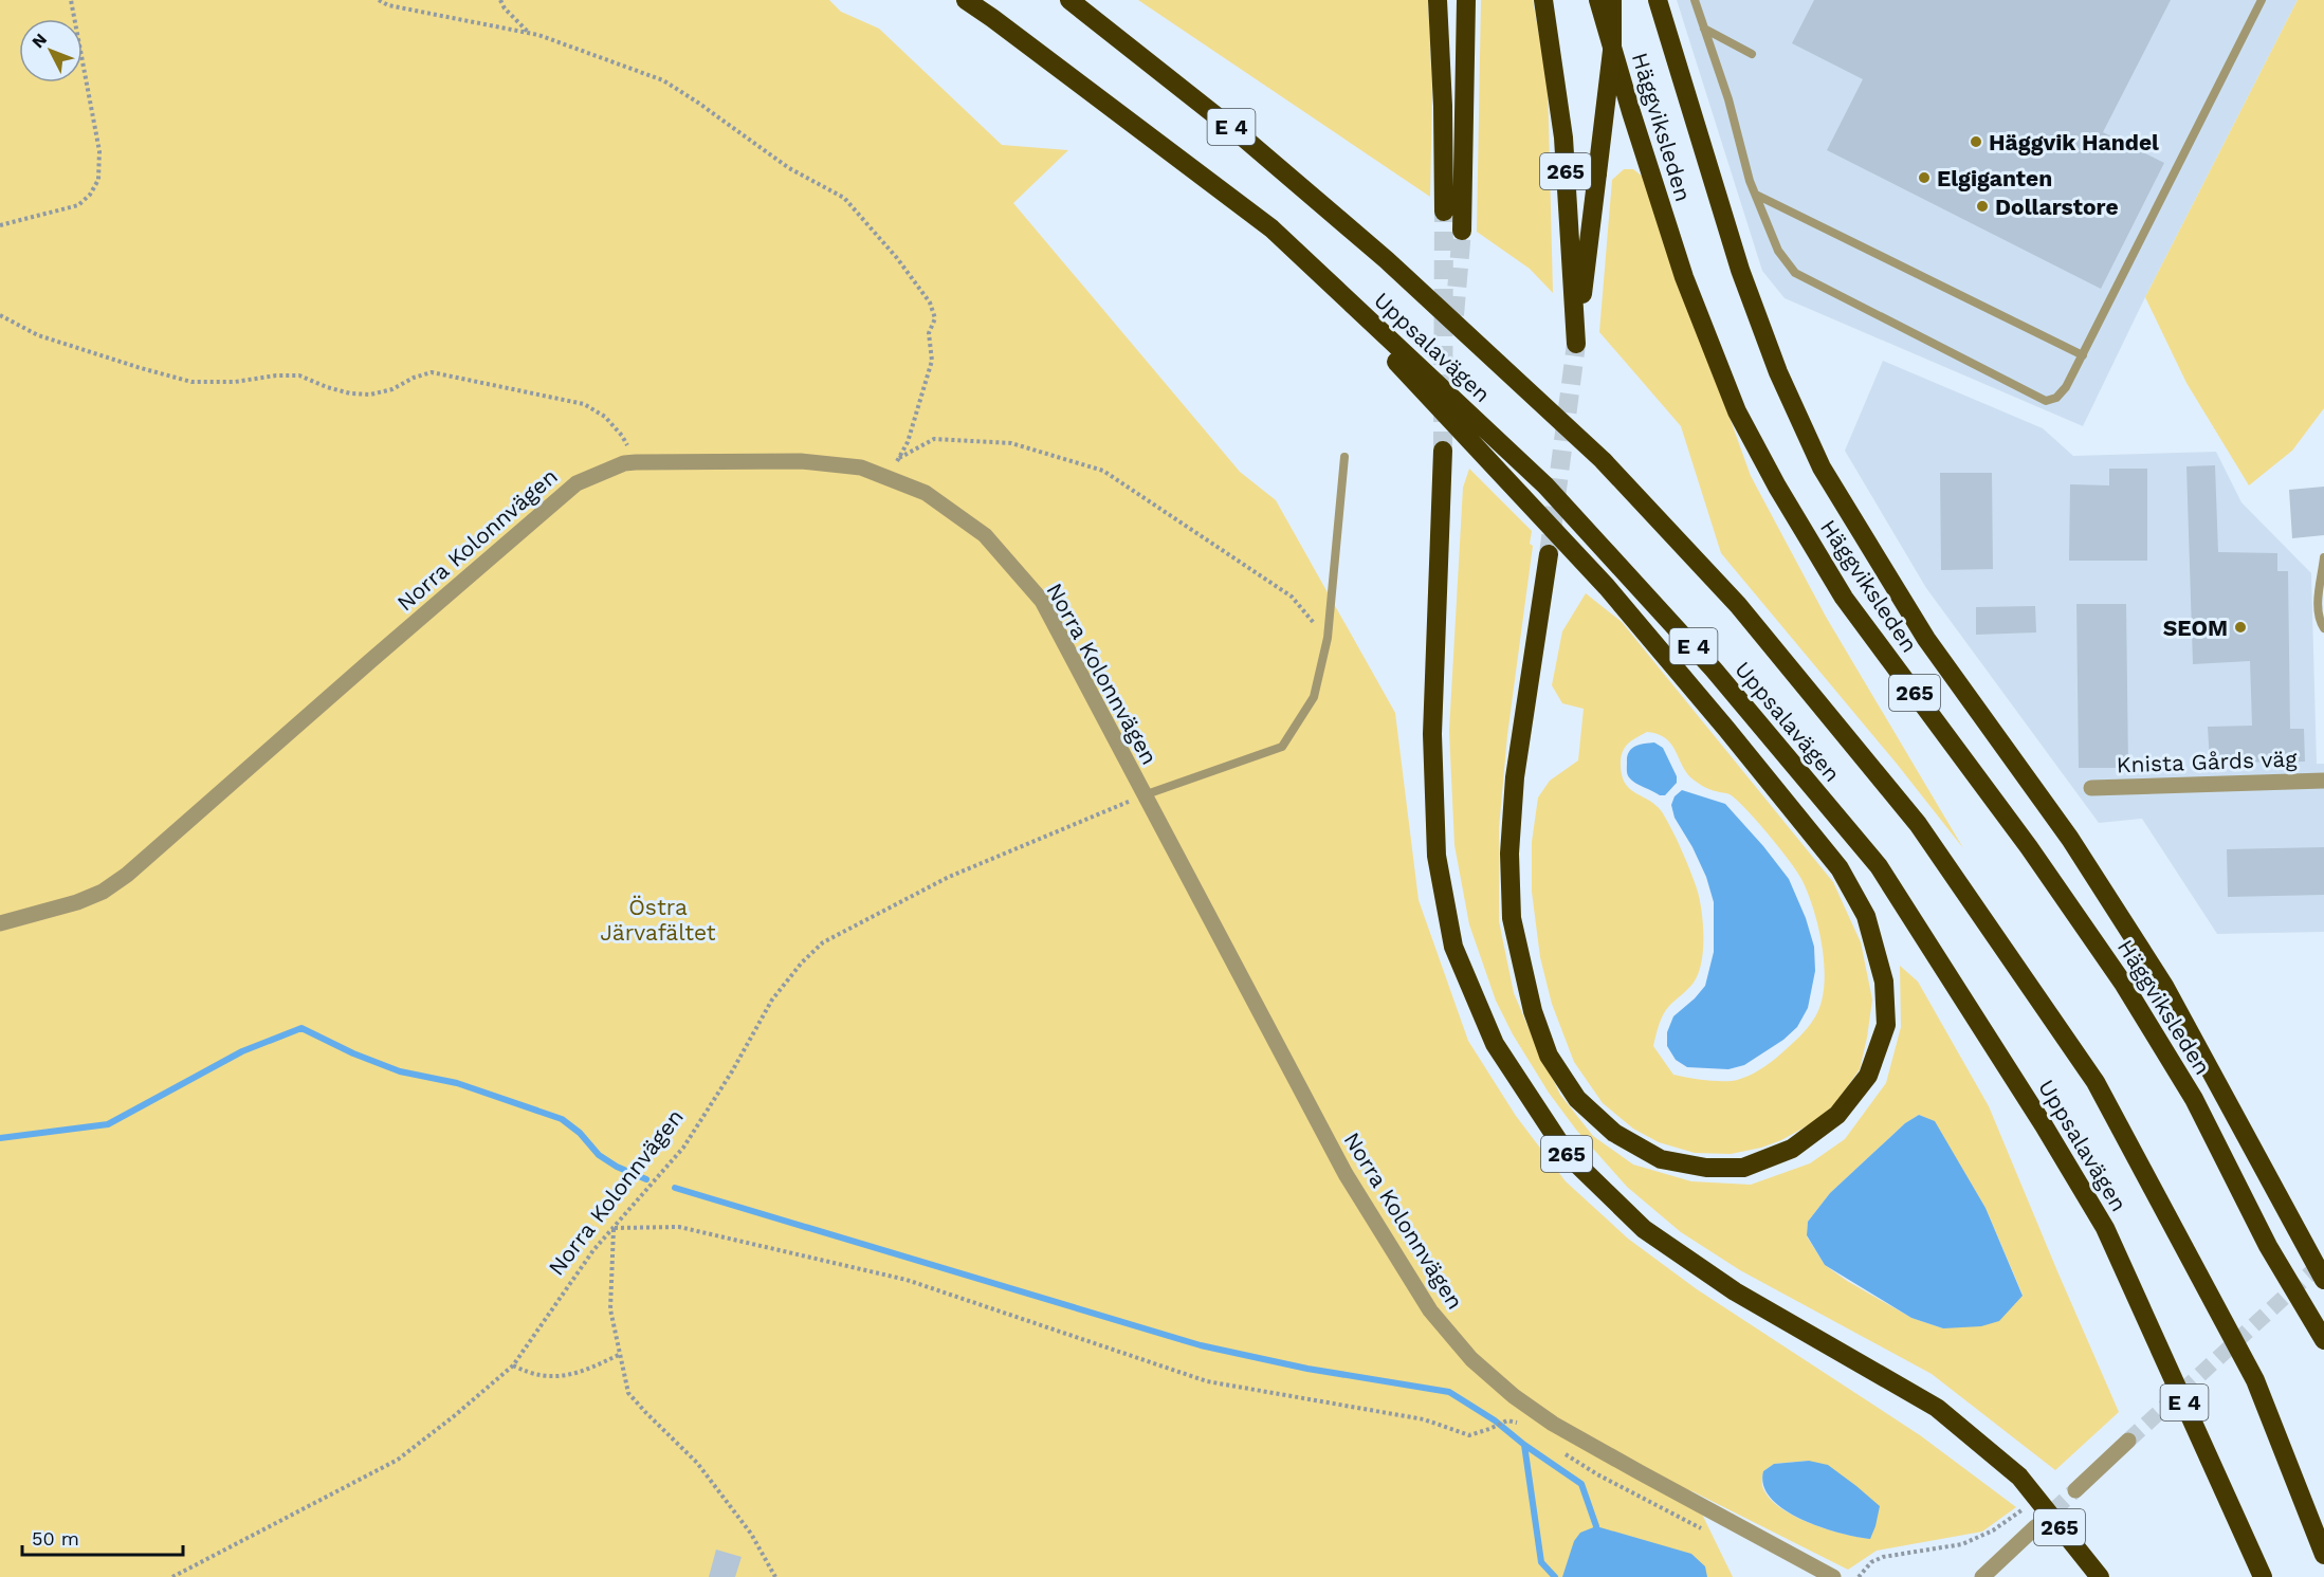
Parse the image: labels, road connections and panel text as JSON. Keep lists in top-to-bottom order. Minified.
{"streets":{"highway":["E 4","Häggviksleden","265","Uppsalavägen"],"street":["Norra Kolonnvägen","Knista Gårds väg"]},"parks":["Östra Järvafältet"],"places":["Häggvik Handel","Elgiganten","Dollarstore","SEOM"],"scale_bar":"50 m","north":"top left"}
